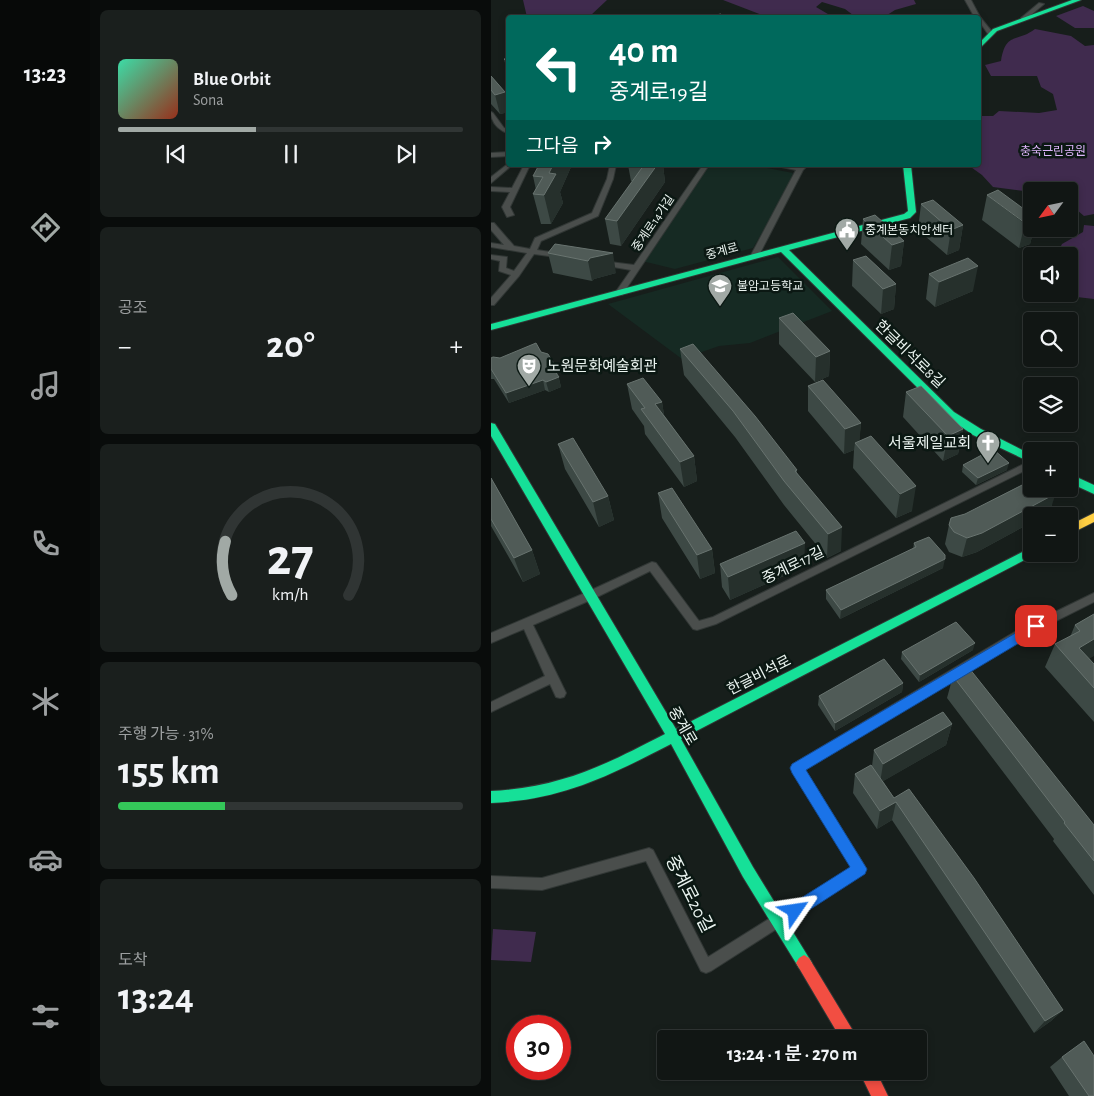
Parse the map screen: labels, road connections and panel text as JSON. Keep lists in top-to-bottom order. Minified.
{"streets":{"street":["중계로14가길","중계로","한글비석로8길","중계로17길","한글비석로","중계로20길"]},"crossings":[["중계로14가길","중계로"],["중계로","한글비석로8길"],["중계로","중계로17길"],["중계로","한글비석로"],["중계로","중계로20길"]],"parks":["충숙근린공원"],"places":{"public building":["중계본동치안센터"],"school or university":["불암고등학교"],"theatre":["노원문화예술회관"],"church":["서울제일교회"]},"north":"bottom left","page":{"tabs":"13:23","turn":["40 m","중계로19길"],"song":["Blue Orbit","Sona"],"then":"그다음","map_buttons":["+","−"],"tile":["공조",["주행 가능 · 31%","155 km"],["도착","13:24"]],"heat":["−","20°","+"],"limit":"30","trip":"13:24 · 1 분 · 270 m","gauge":["27","km/h"]}}
